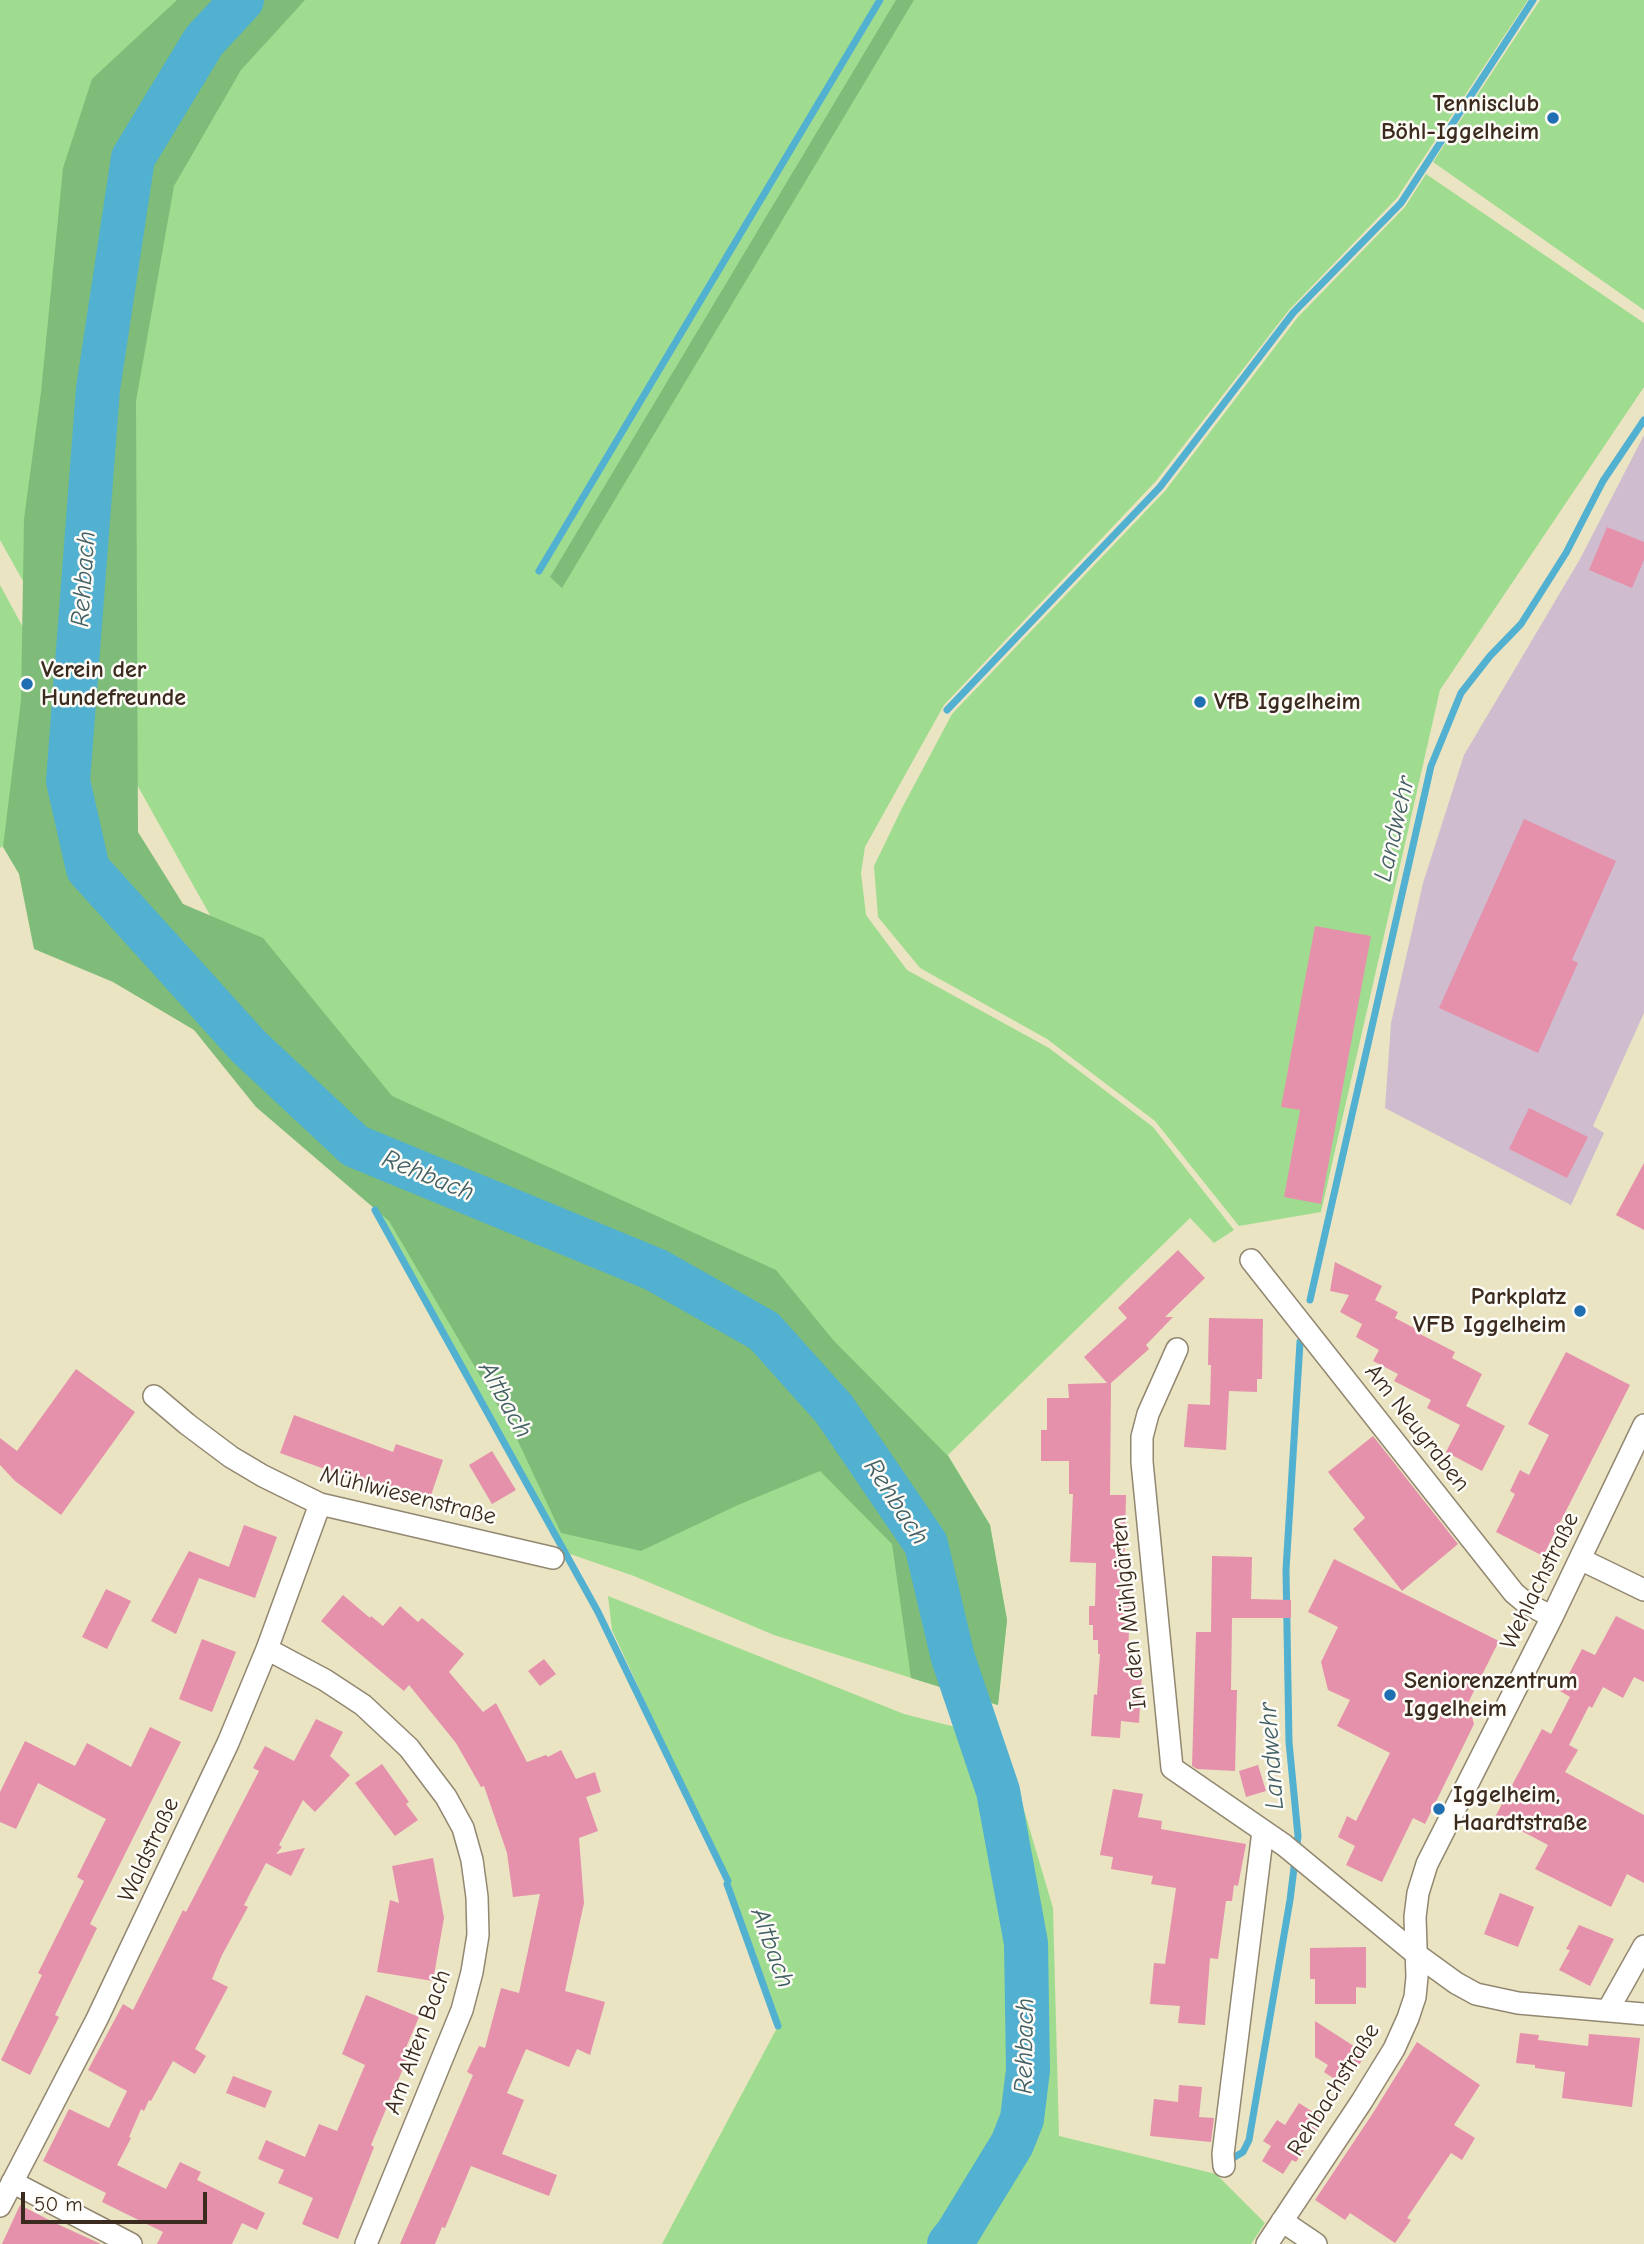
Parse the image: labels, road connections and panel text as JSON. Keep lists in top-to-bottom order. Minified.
{"streets":{"street":["Am Neugraben","Mühlwiesenstraße","Wehlachstraße","In den Mühlgärten","Waldstraße","Am Alten Bach","Rehbachstraße"]},"crossings":[["Am Neugraben","Wehlachstraße"],["Mühlwiesenstraße","Waldstraße"],["Wehlachstraße","In den Mühlgärten"],["Wehlachstraße","Rehbachstraße"],["In den Mühlgärten","Rehbachstraße"],["Waldstraße","Am Alten Bach"]],"water":["Rehbach","Landwehr","Altbach"],"places":["Tennisclub Böhl-Iggelheim","Verein der Hundefreunde","VfB Iggelheim","Parkplatz VFB Iggelheim","Seniorenzentrum Iggelheim","Iggelheim, Haardtstraße"],"scale_bar":"50 m"}
